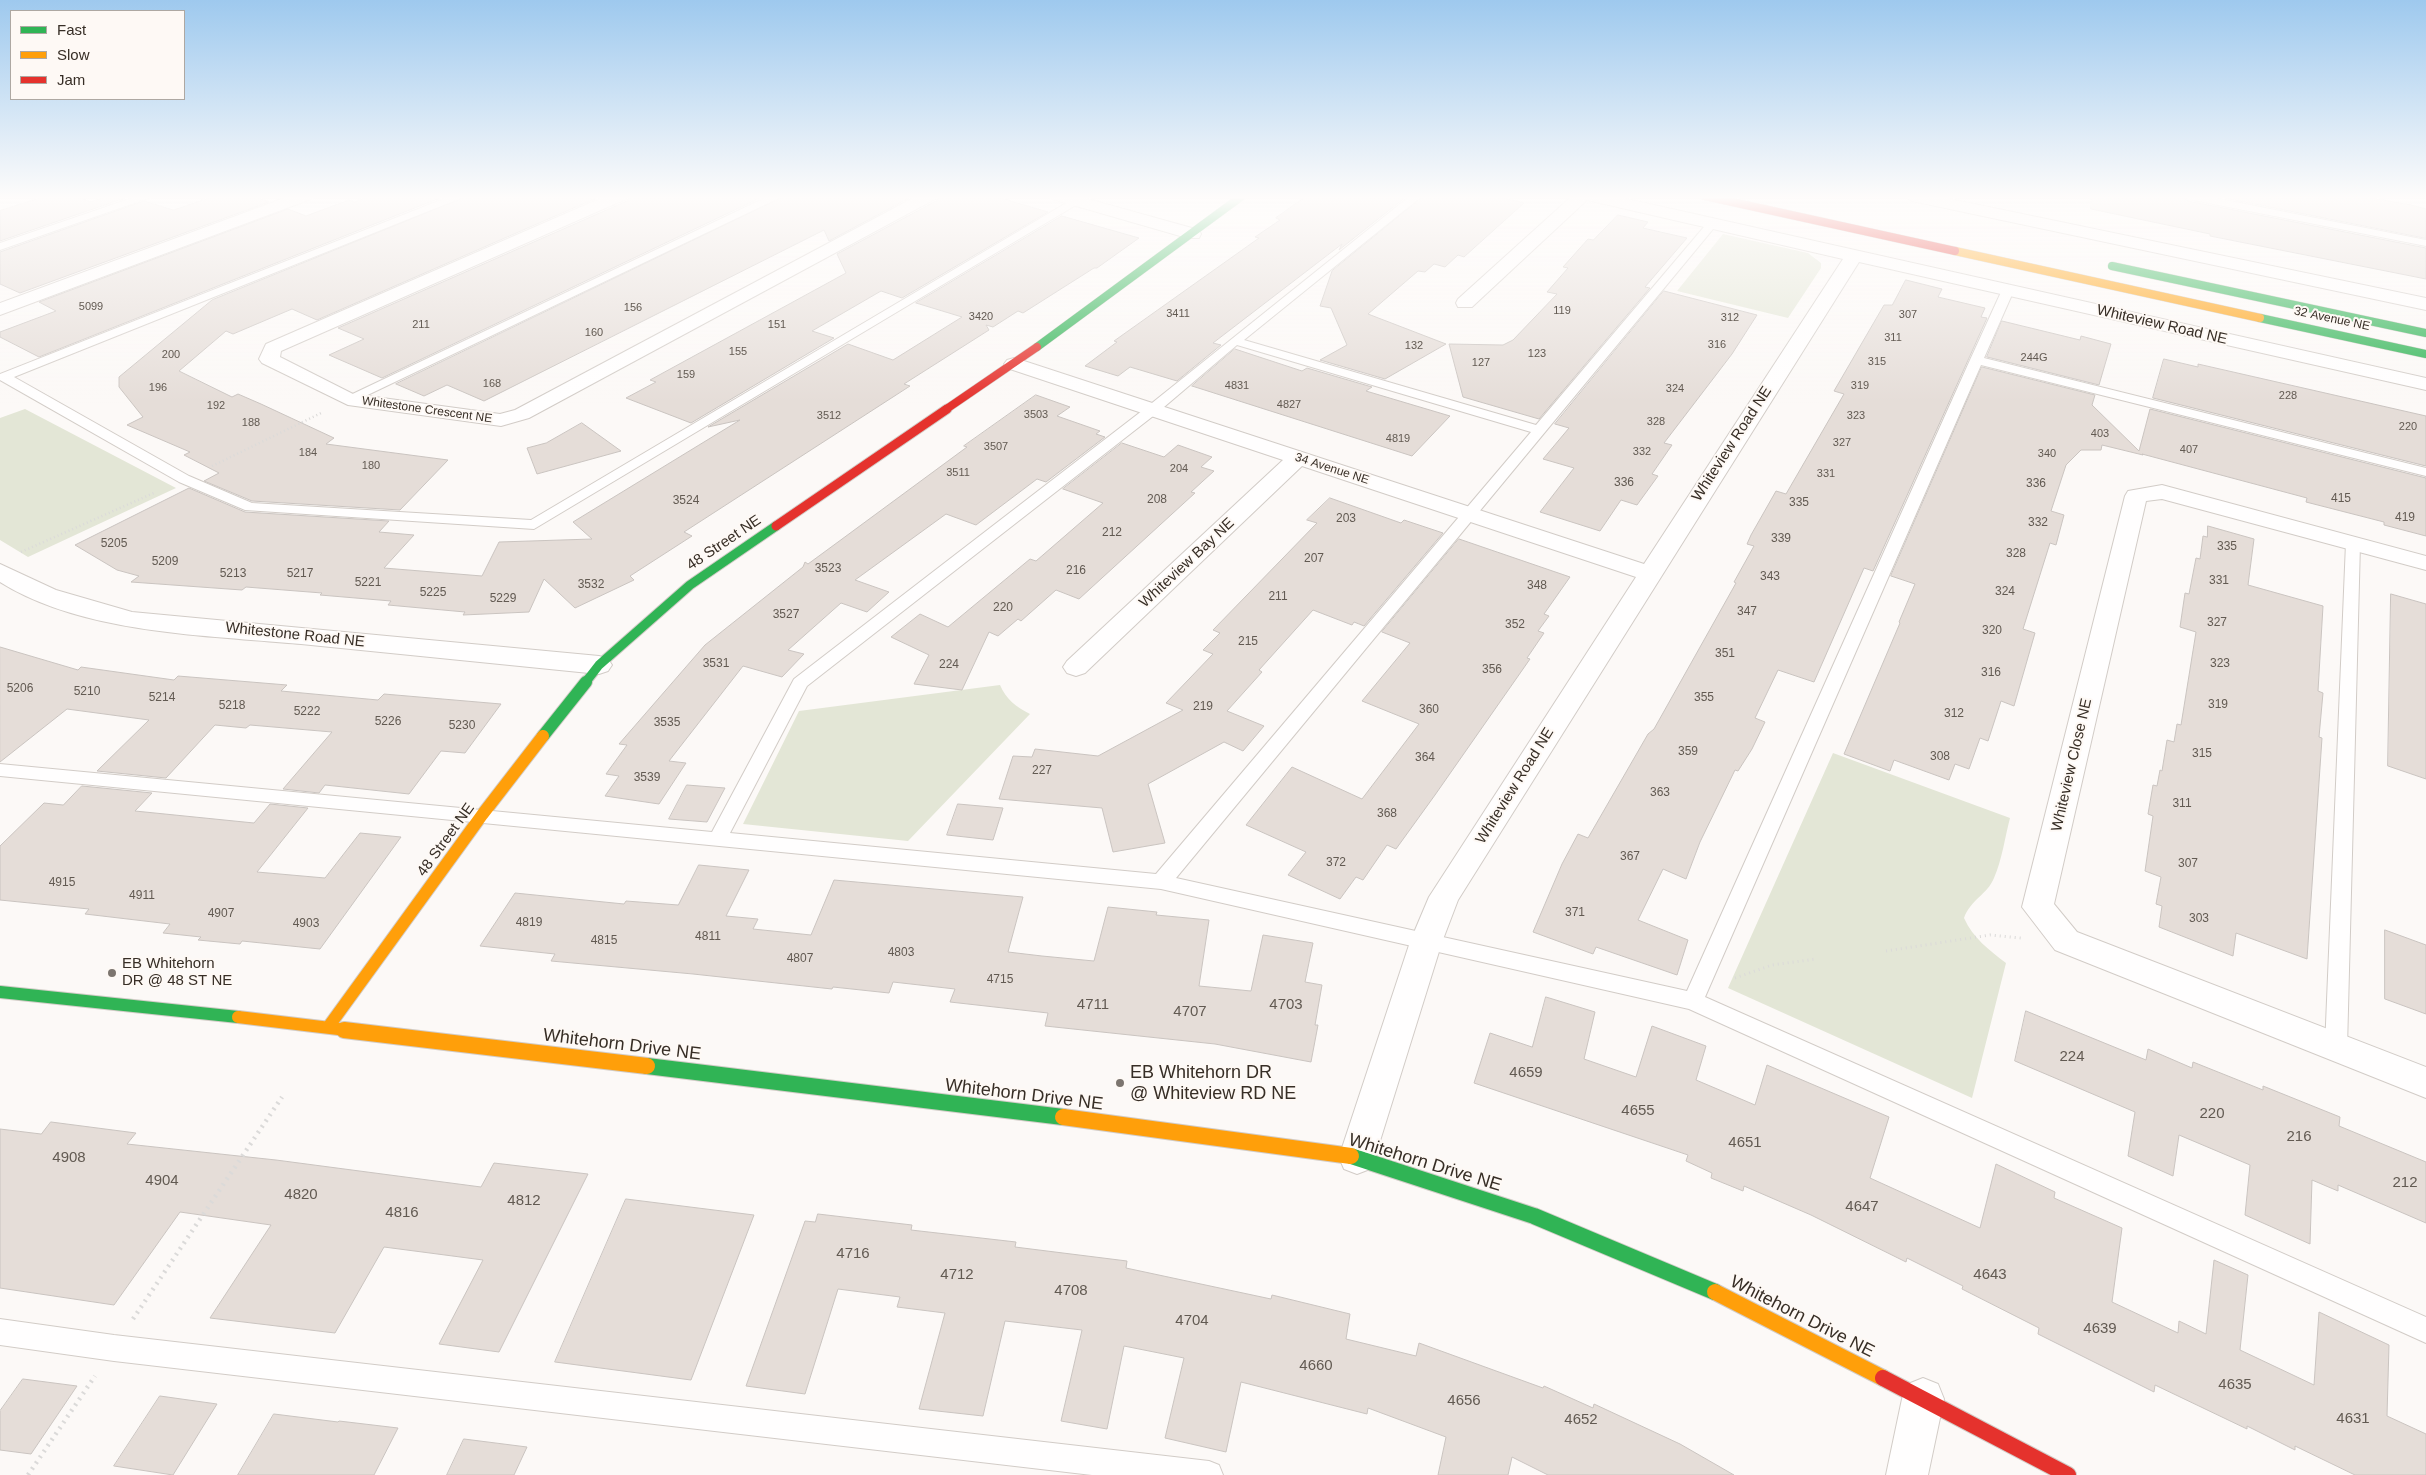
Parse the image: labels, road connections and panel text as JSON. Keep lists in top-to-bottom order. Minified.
{"streets":{"street":["32 Avenue NE","Whiteview Road NE","Whitestone Crescent NE","34 Avenue NE","48 Street NE","Whiteview Bay NE","Whitestone Road NE","Whiteview Close NE","Whitehorn Drive NE"]},"crossings":[["Whiteview Road NE","34 Avenue NE"],["Whiteview Road NE","Whitehorn Drive NE"],["34 Avenue NE","48 Street NE"],["34 Avenue NE","Whiteview Bay NE"],["48 Street NE","Whitestone Road NE"],["48 Street NE","Whitehorn Drive NE"]],"places":["EB Whitehorn DR @ 48 ST NE","EB Whitehorn DR @ Whiteview RD NE"],"house_numbers":["5099","156","119","3411","307","3420","312","211","151","160","311","316","132","155","123","200","244G","315","127","159","168","4831","319","196","324","228","4827","192","3503","3512","323","328","188","220","403","4819","327","3507","407","332","184","340","180","204","3511","331","336","336","415","208","3524","335","419","203","332","212","339","5205","335","328","207","5209","3523","216","5213","5217","343","331","5221","3532","348","324","5225","211","5229","220","347","3527","327","352","320","215","351","3531","323","224","356","316","5206","5210","5214","355","319","5218","219","360","5222","312","5226","3535","5230","359","315","308","364","227","3539","363","311","368","367","372","307","4915","4911","371","4907","303","4819","4903","4811","4815","4803","4807","4715","4711","4703","4707","224","4659","4655","220","216","4651","4908","4904","212","4820","4812","4647","4816","4716","4712","4643","4708","4704","4639","4660","4635","4656","4631","4652"],"legend":["Fast","Slow","Jam"]}
